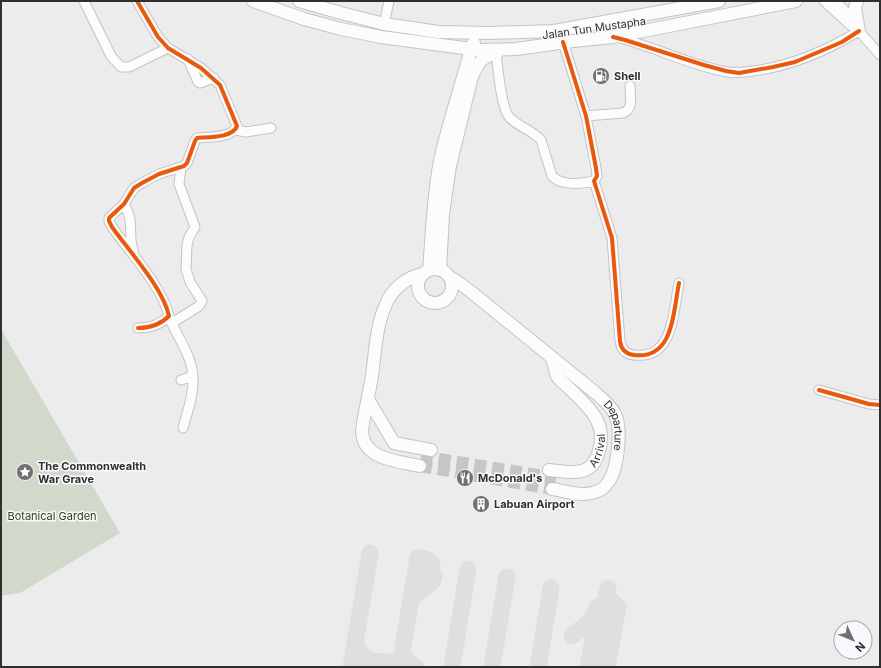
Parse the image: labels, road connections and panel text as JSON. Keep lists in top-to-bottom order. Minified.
{"streets":{"main road":["Jalan Tun Mustapha","Departure","Arrival"]},"crossings":[["Departure","Arrival"]],"parks":["Botanical Garden"],"places":{"fuel station":["Shell"],"place":["The Commonwealth War Grave"],"restaurant":["McDonald's"],"building":["Labuan Airport"]},"north":"bottom right"}
